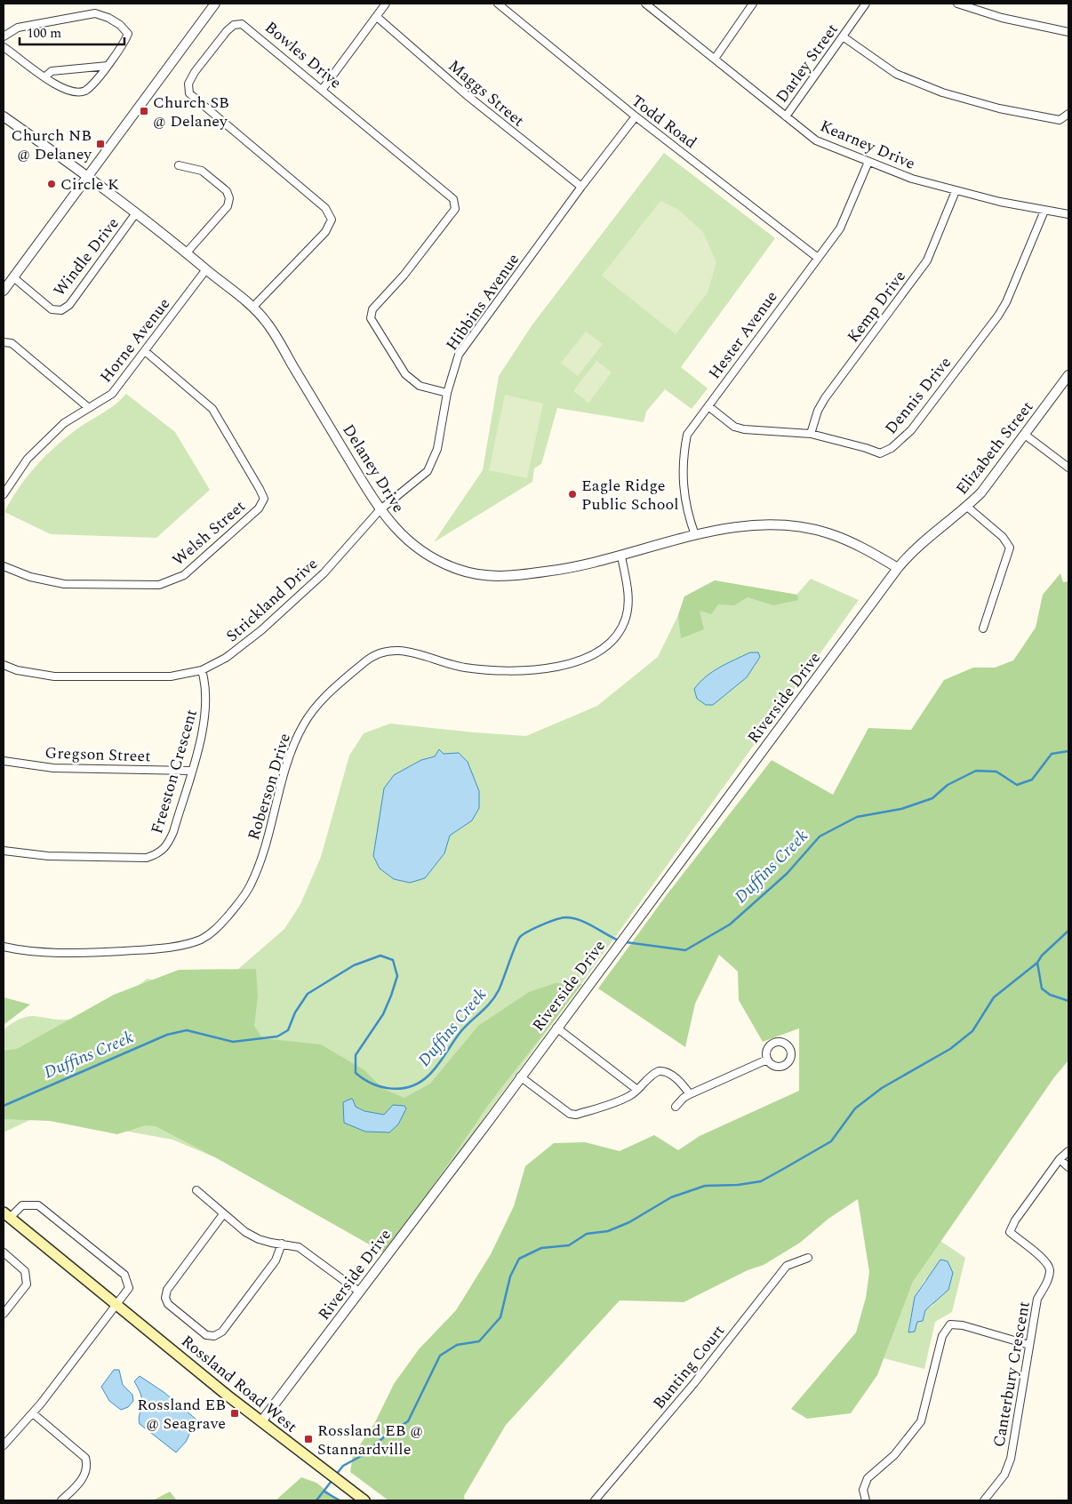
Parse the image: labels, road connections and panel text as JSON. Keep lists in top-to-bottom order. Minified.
{"streets":{"main road":["Rossland Road West"],"street":["Bowles Drive","Darley Street","Maggs Street","Todd Road","Kearney Drive","Windle Drive","Hibbins Avenue","Kemp Drive","Hester Avenue","Horne Avenue","Dennis Drive","Elizabeth Street","Delaney Drive","Welsh Street","Strickland Drive","Riverside Drive","Gregson Street","Freeston Crescent","Roberson Drive","Bunting Court","Canterbury Crescent"]},"crossings":[["Bowles Drive","Hibbins Avenue"],["Bowles Drive","Delaney Drive"],["Darley Street","Kearney Drive"],["Maggs Street","Hibbins Avenue"],["Todd Road","Hibbins Avenue"],["Todd Road","Hester Avenue"],["Kearney Drive","Kemp Drive"],["Kearney Drive","Hester Avenue"],["Kearney Drive","Dennis Drive"],["Windle Drive","Delaney Drive"],["Hibbins Avenue","Delaney Drive"],["Hibbins Avenue","Strickland Drive"],["Kemp Drive","Dennis Drive"],["Hester Avenue","Dennis Drive"],["Hester Avenue","Delaney Drive"],["Horne Avenue","Delaney Drive"],["Horne Avenue","Welsh Street"],["Elizabeth Street","Delaney Drive"],["Elizabeth Street","Riverside Drive"],["Delaney Drive","Strickland Drive"],["Delaney Drive","Riverside Drive"],["Delaney Drive","Roberson Drive"],["Strickland Drive","Freeston Crescent"],["Riverside Drive","Rossland Road West"],["Gregson Street","Freeston Crescent"]],"water":["Duffins Creek"],"places":{"transit":["Church SB @ Delaney","Church NB @ Delaney","Rossland EB @ Seagrave","Rossland EB @ Stannardville"],"other":["Circle K","Eagle Ridge Public School"]},"scale_bar":"100 m"}
